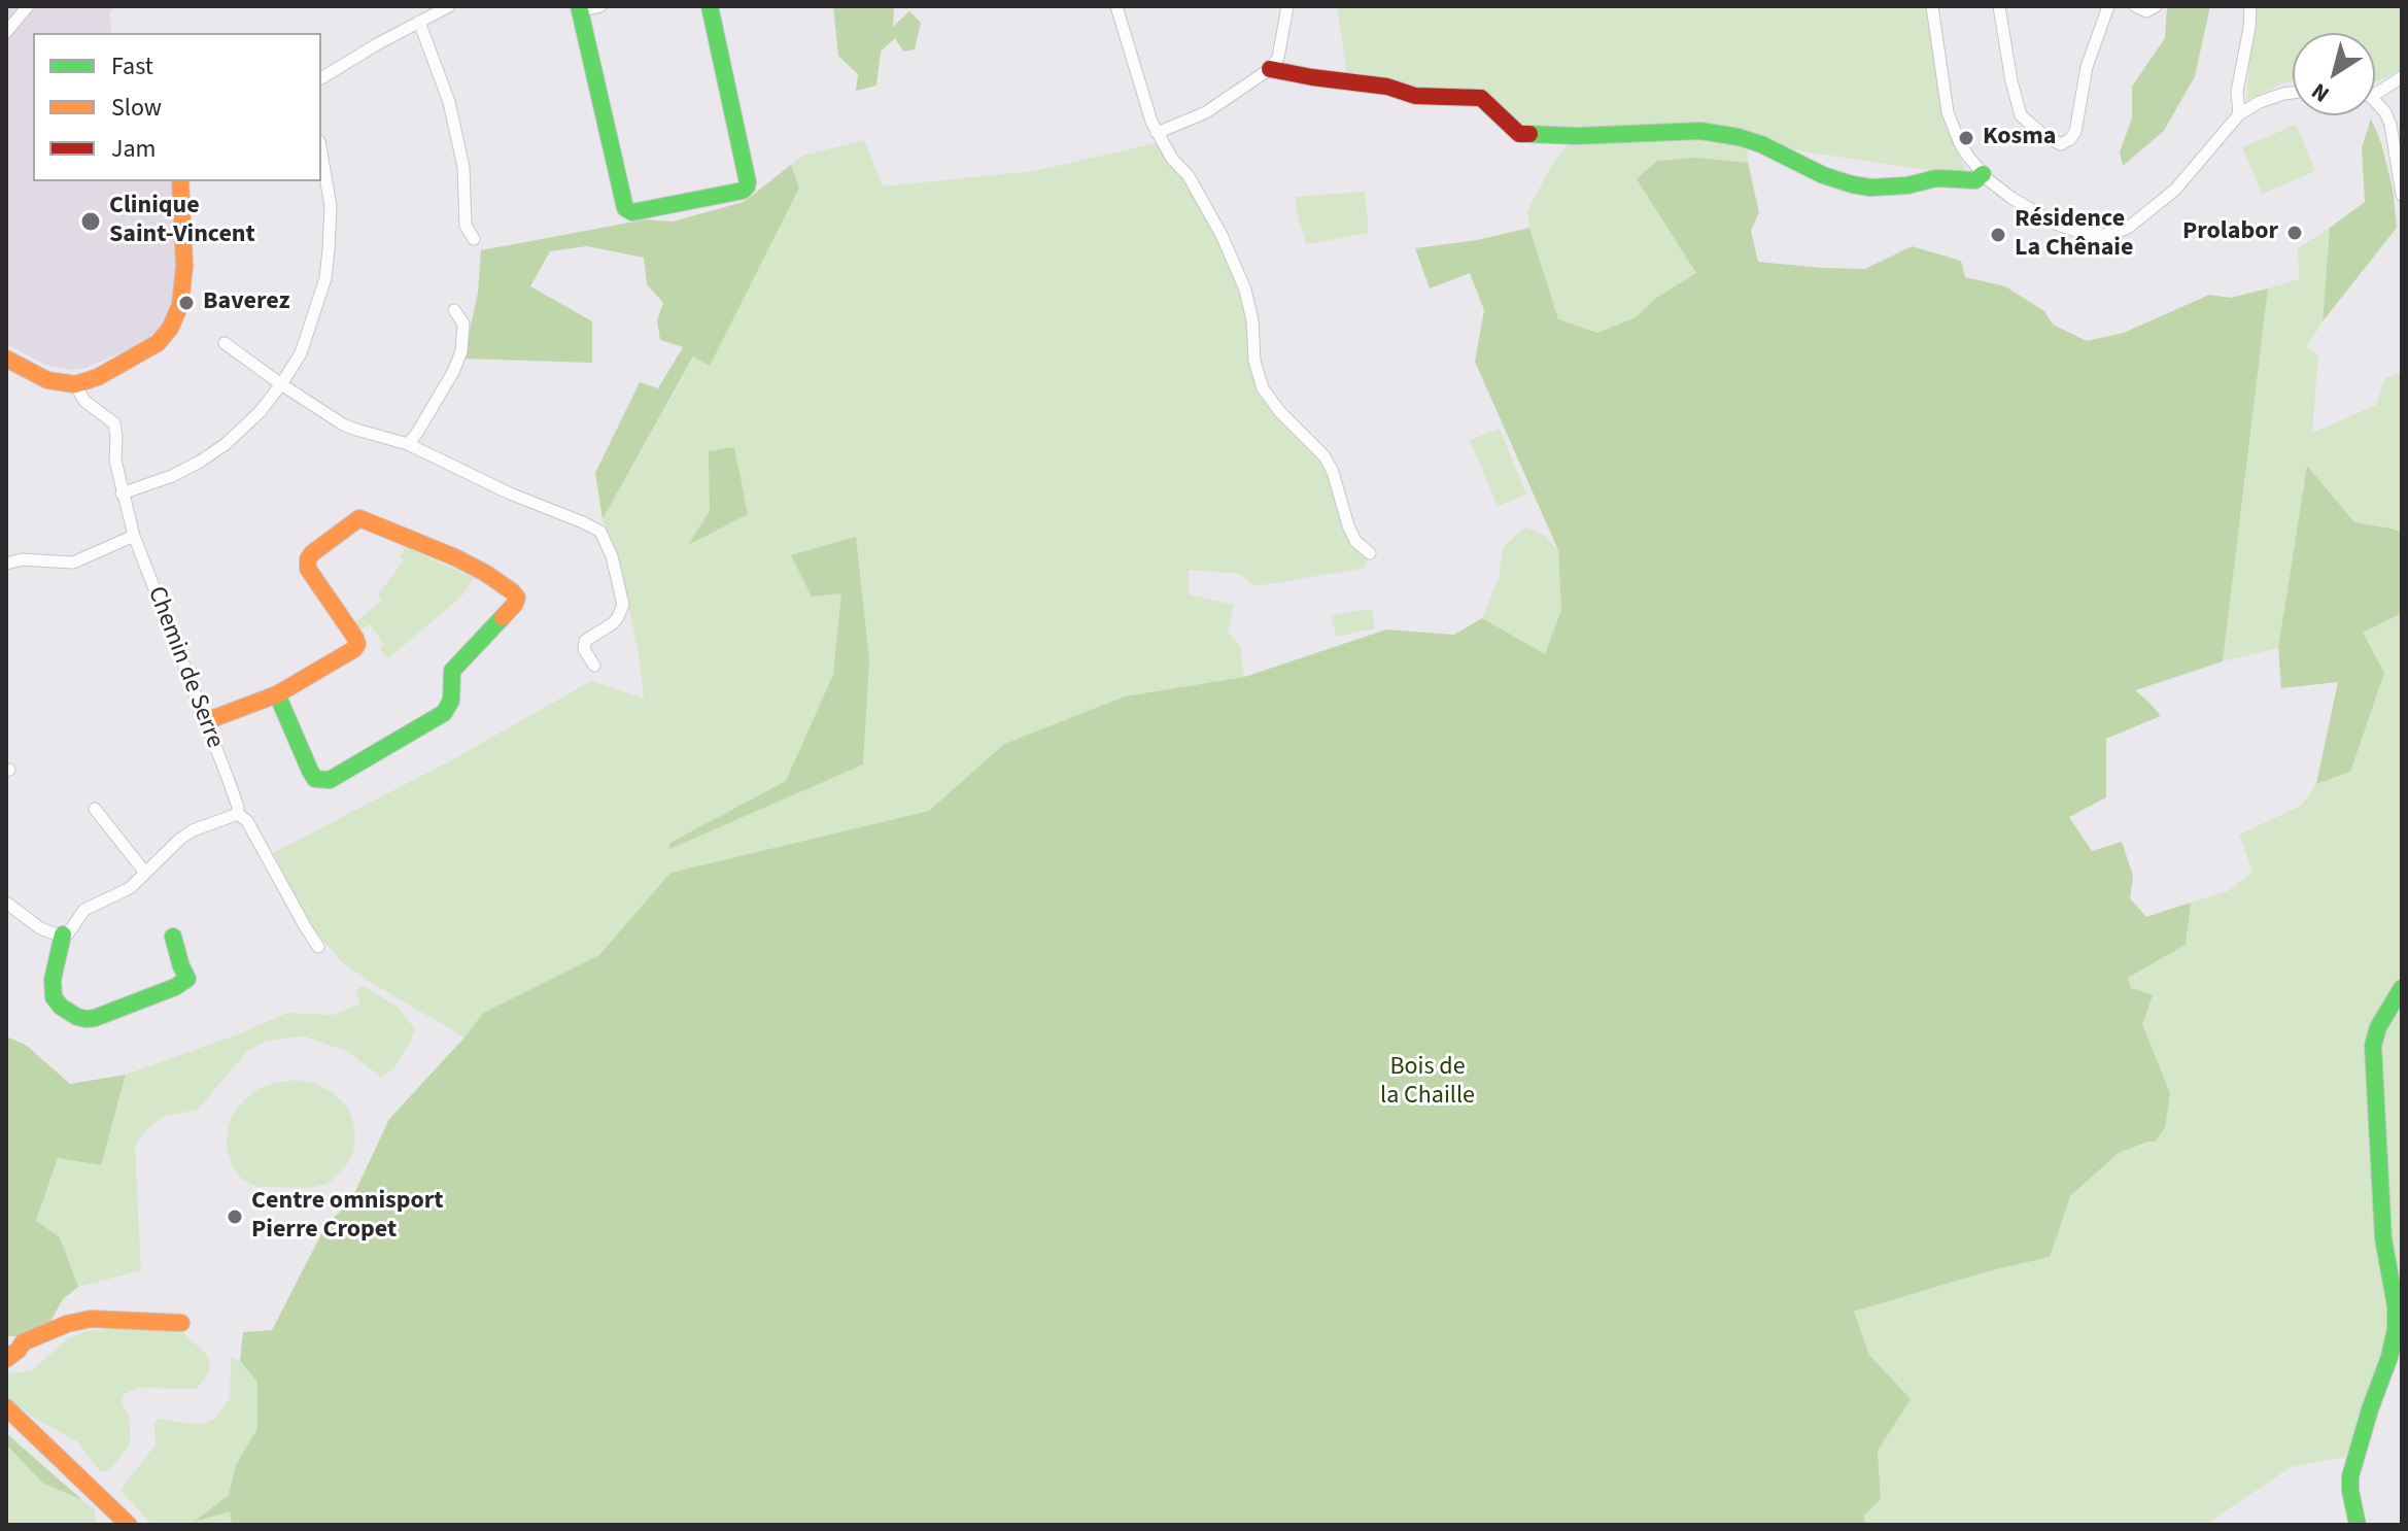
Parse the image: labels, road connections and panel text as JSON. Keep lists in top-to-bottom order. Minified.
{"streets":{"street":["Chemin de Serre"]},"parks":["Bois de la Chaille"],"places":["Kosma","Clinique Saint-Vincent","Prolabor","Résidence La Chênaie","Baverez","Centre omnisport Pierre Cropet"],"legend":["Fast","Slow","Jam"],"north":"bottom left"}
